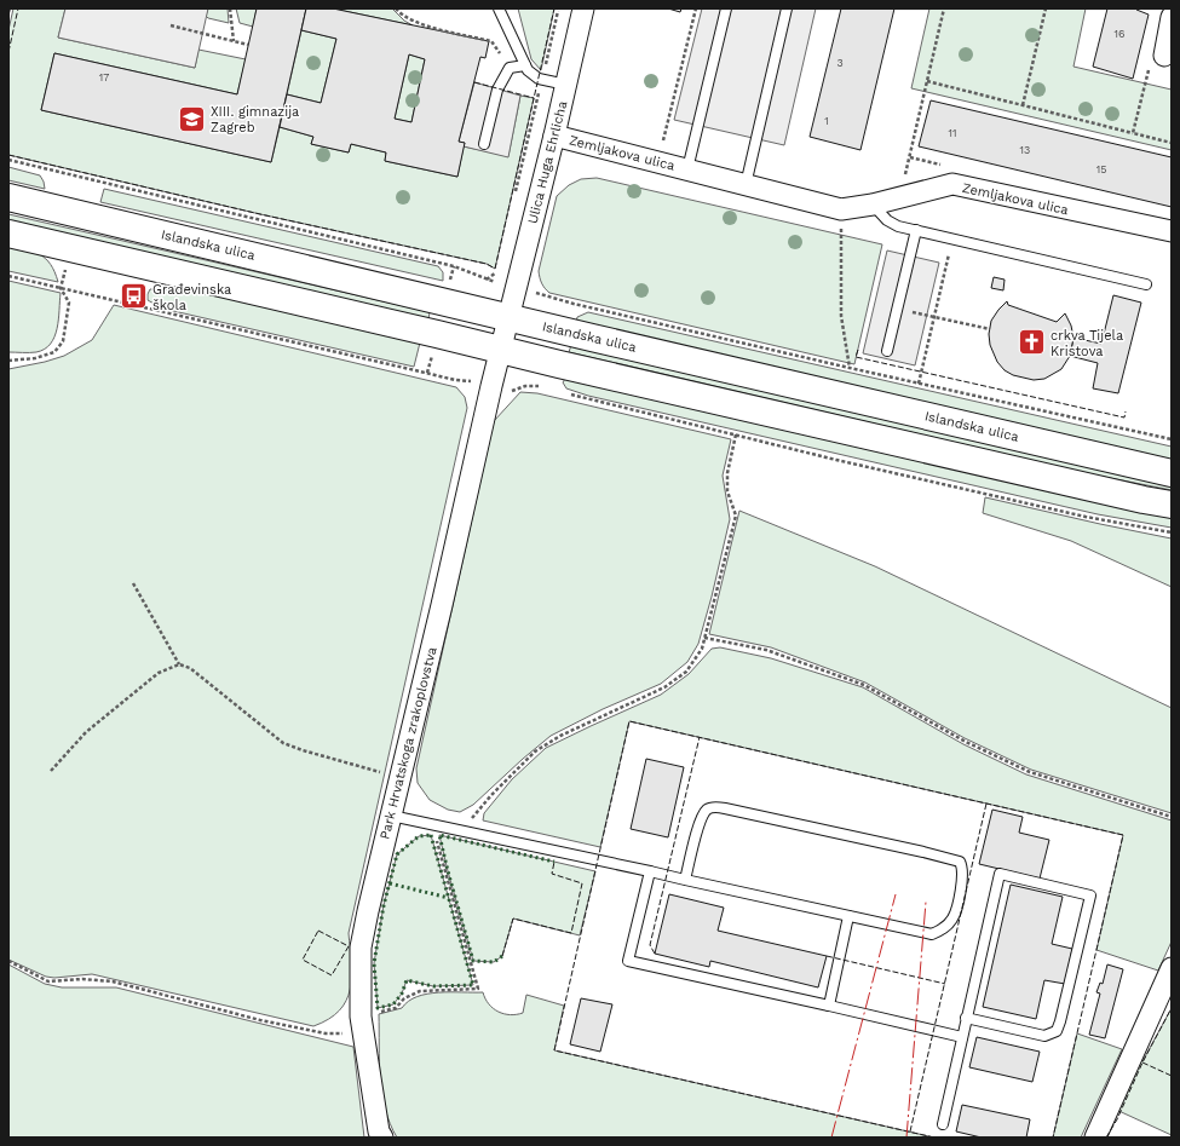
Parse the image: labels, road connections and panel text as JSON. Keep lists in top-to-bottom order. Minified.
{"streets":{"street":["Zemljakova ulica","Ulica Huga Ehrlicha","Islandska ulica","Park Hrvatskoga zrakoplovstva"]},"crossings":[["Zemljakova ulica","Ulica Huga Ehrlicha"],["Ulica Huga Ehrlicha","Islandska ulica"],["Ulica Huga Ehrlicha","Park Hrvatskoga zrakoplovstva"]],"places":{"school or university":["XIII. gimnazija Zagreb"],"bus stop":["Građevinska škola"],"church":["crkva Tijela Kristova"]},"house_numbers":["16","3","17","1","11","13","15"]}
